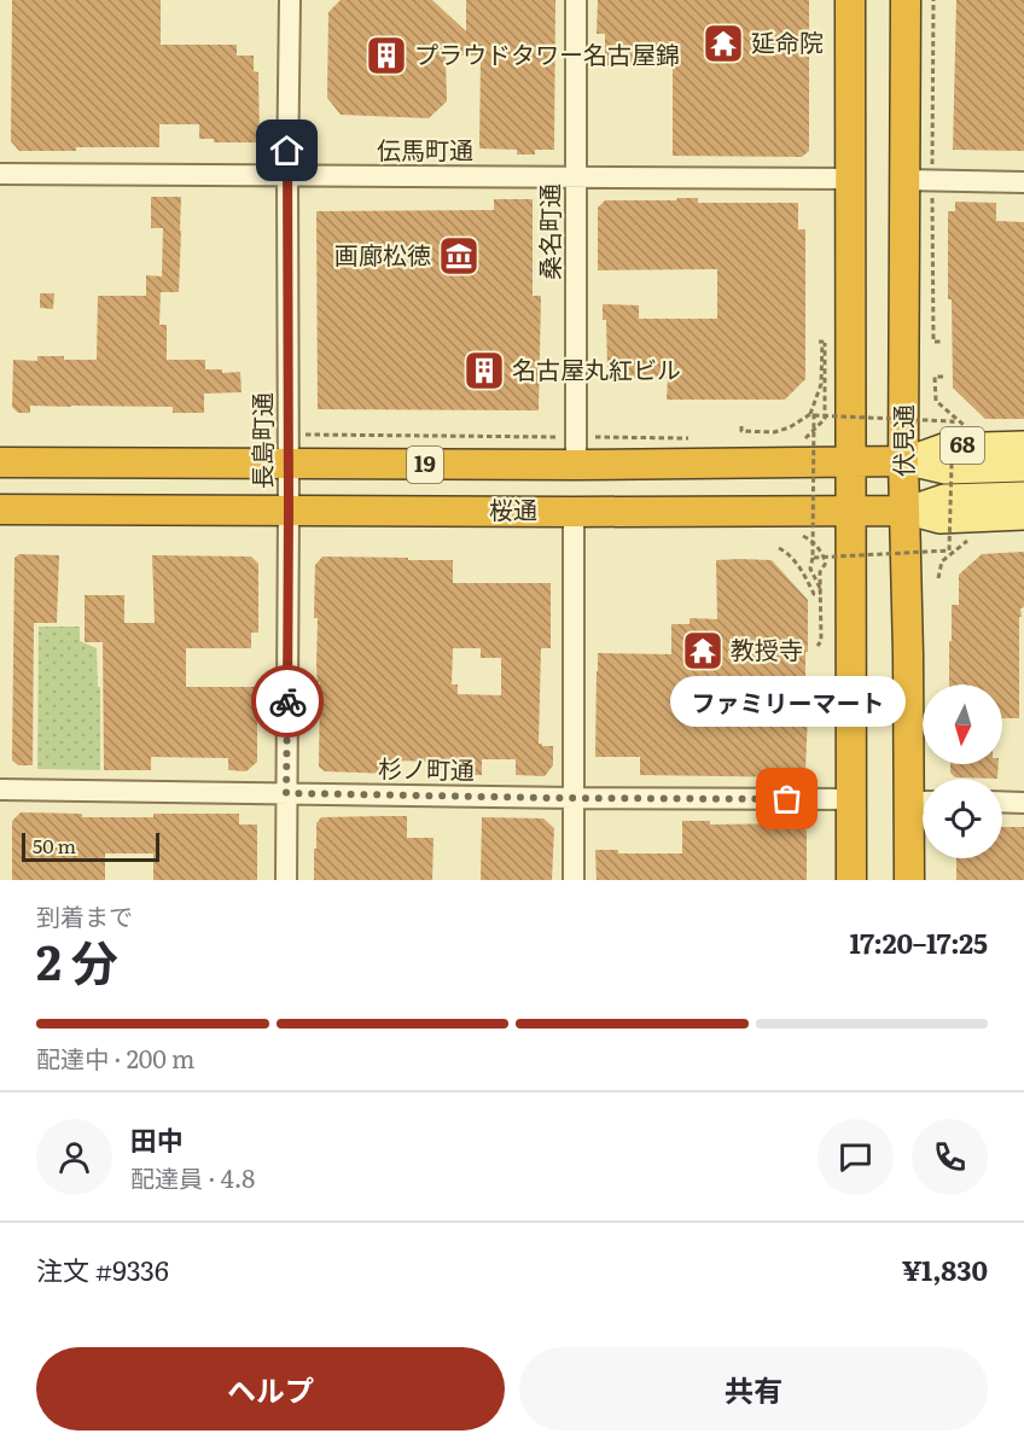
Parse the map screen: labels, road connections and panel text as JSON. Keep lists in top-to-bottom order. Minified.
{"streets":{"highway":["伏見通","19","桜通"],"main road":["68"],"street":["伝馬町通","桑名町通","長島町通","杉ノ町通"]},"crossings":[["伝馬町通","桑名町通"],["伝馬町通","長島町通"],["桑名町通","桜通"],["長島町通","桜通"],["長島町通","杉ノ町通"],["伏見通","68"],["伏見通","桜通"],["68","桜通"]],"places":{"temple":["延命院","教授寺"],"building":["プラウドタワー名古屋錦","名古屋丸紅ビル"],"museum":["画廊松徳"],"other":["ファミリーマート"]},"scale_bar":"50 m","north":"bottom","page":{"bubble":"ファミリーマート","scale":"50 m","heading":["2 分","到着まで","17:20–17:25"],"panel":["田中","配達員 · 4.8","注文 #9336","¥1,830"],"bar":"配達中 · 200 m","buttons":["ヘルプ","共有"]}}
